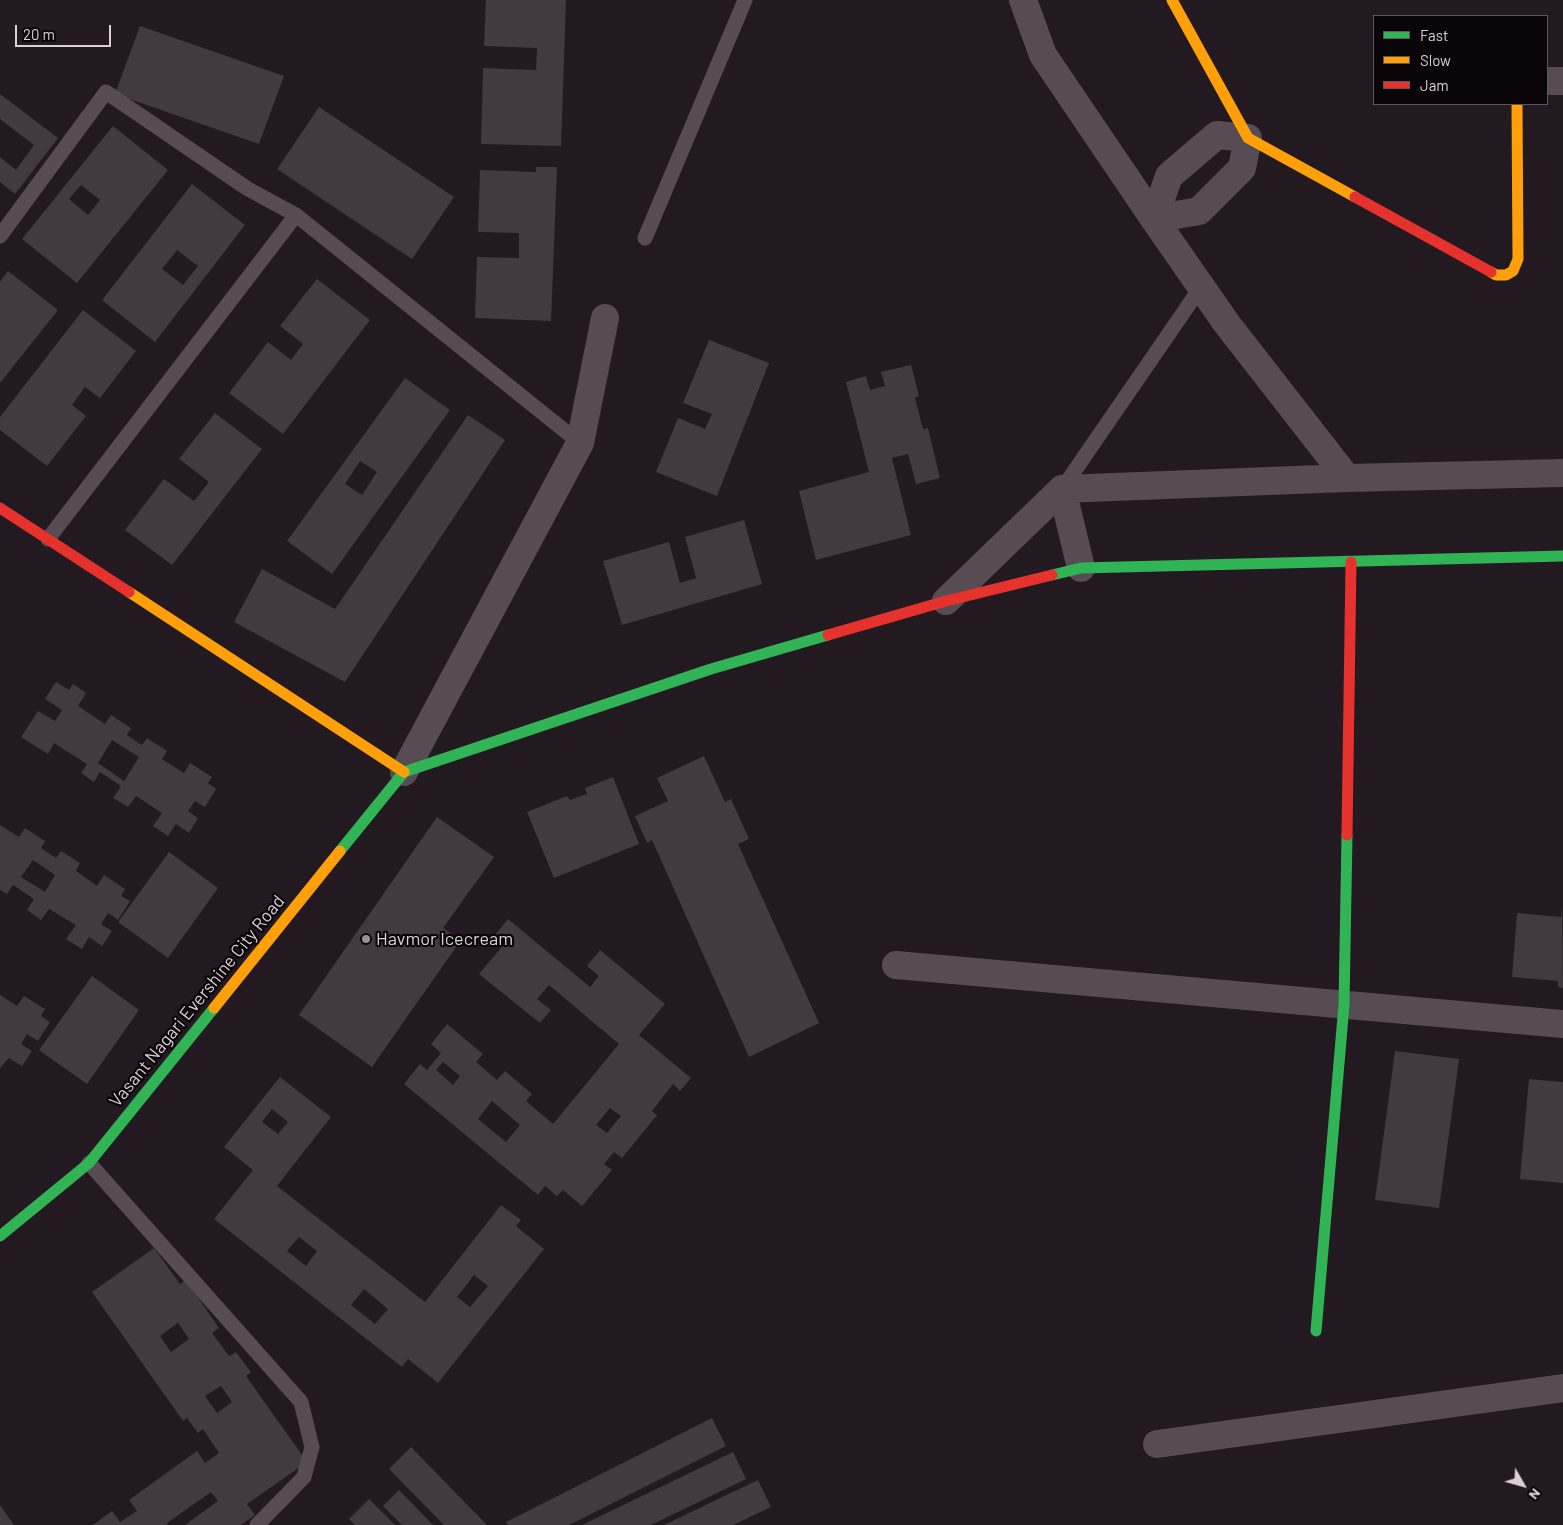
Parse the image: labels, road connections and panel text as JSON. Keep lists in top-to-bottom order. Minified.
{"streets":{"street":["Vasant Nagari Evershine City Road"]},"places":["Havmor Icecream"],"legend":["Fast","Slow","Jam"],"scale_bar":"20 m","north":"bottom right"}
